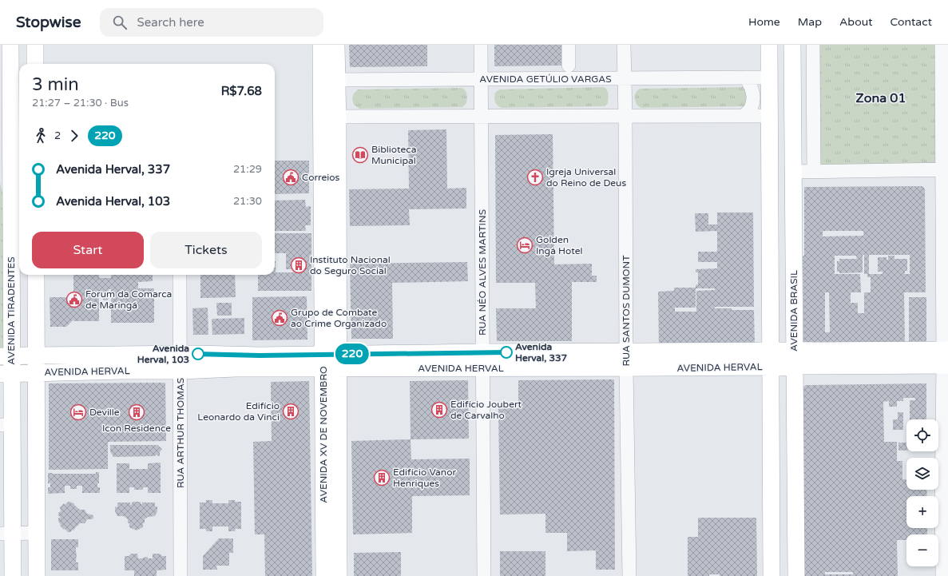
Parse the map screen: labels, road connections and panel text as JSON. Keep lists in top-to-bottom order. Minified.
{"streets":{"main road":["AVENIDA TIRADENTES","AVENIDA BRASIL","AVENIDA HERVAL","AVENIDA XV DE NOVEMBRO"],"street":["AVENIDA GETÚLIO VARGAS","RUA NÉO ALVES MARTINS","RUA SANTOS DUMONT","RUA ARTHUR THOMAS"]},"crossings":[["AVENIDA GETÚLIO VARGAS","RUA NÉO ALVES MARTINS"],["AVENIDA GETÚLIO VARGAS","RUA SANTOS DUMONT"],["AVENIDA GETÚLIO VARGAS","AVENIDA XV DE NOVEMBRO"],["RUA NÉO ALVES MARTINS","AVENIDA HERVAL"],["AVENIDA TIRADENTES","AVENIDA HERVAL"],["RUA SANTOS DUMONT","AVENIDA HERVAL"],["AVENIDA BRASIL","AVENIDA HERVAL"],["AVENIDA HERVAL","RUA ARTHUR THOMAS"],["AVENIDA HERVAL","AVENIDA XV DE NOVEMBRO"]],"districts":["Zona 01"],"places":{"library":["Biblioteca Municipal"],"public building":["Correios","Forum da Comarca de Maringá","Grupo de Combate ao Crime Organizado"],"church":["Igreja Universal do Reino de Deus"],"hotel":["Golden Ingá Hotel","Deville"],"building":["Instituto Nacional do Seguro Social","Edifício Joubert de Carvalho","Edifício Leonardo da Vinci","Icon Residence","Edifício Vanor Henriques"],"other":["Avenida Herval, 337","Avenida Herval, 103"]},"lines":["bus line 220"],"page":{"header":"Stopwise","search":"Search here","nav":["Home","Map","About","Contact"],"on_map":"220","heading":["3 min","21:27 – 21:30 · Bus","R$7.68"],"legs":["2","220"],"list":[{"name":"Avenida Herval, 337","value":"21:29"},{"name":"Avenida Herval, 103","value":"21:30"}],"buttons":["Start","Tickets"],"map_buttons":["+","−"]}}
